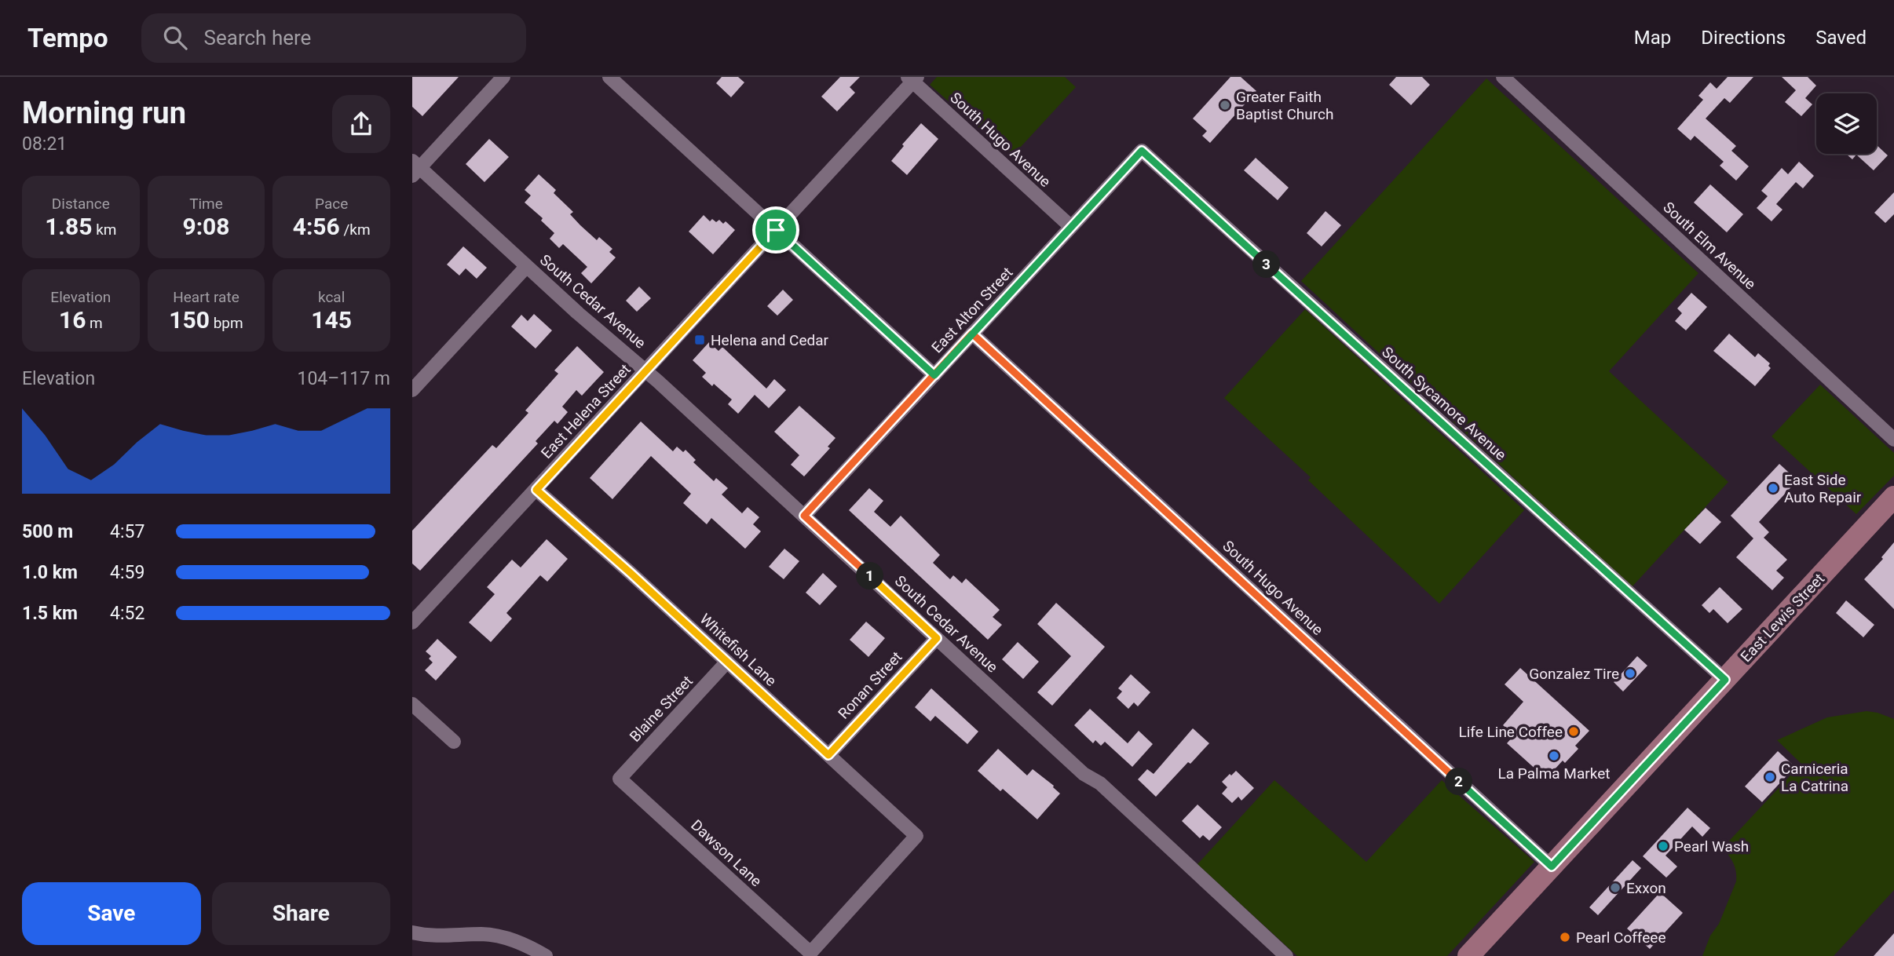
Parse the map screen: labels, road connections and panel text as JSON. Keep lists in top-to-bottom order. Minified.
{"streets":{"main road":["East Lewis Street"],"street":["South Hugo Avenue","South Elm Avenue","South Cedar Avenue","East Alton Street","South Sycamore Avenue","East Helena Street","Whitefish Lane","Ronan Street","Blaine Street","Dawson Lane"]},"crossings":[["South Hugo Avenue","East Alton Street"],["South Hugo Avenue","East Helena Street"],["South Hugo Avenue","East Lewis Street"],["South Cedar Avenue","East Alton Street"],["South Cedar Avenue","East Helena Street"],["South Cedar Avenue","Ronan Street"],["East Alton Street","South Sycamore Avenue"],["South Sycamore Avenue","East Lewis Street"],["East Helena Street","Whitefish Lane"],["Whitefish Lane","Ronan Street"],["Whitefish Lane","Blaine Street"],["Whitefish Lane","Dawson Lane"],["Blaine Street","Dawson Lane"]],"places":{"other":["Greater Faith Baptist Church","East Side Auto Repair","Gonzalez Tire","Life Line Coffee","La Palma Market","Carniceria La Catrina","Pearl Wash","Exxon","Pearl Coffeee"],"transit":["Helena and Cedar"]},"page":{"header":"Tempo","search":"Search here","nav":["Map","Directions","Saved"],"heading":["Morning run","08:21"],"stats":[["Distance","1.85 km"],["Time","9:08"],["Pace","4:56 /km"],["Elevation","16 m"],["Heart rate","150 bpm"],["kcal","145"]],"pins":["3","1","2"],"chart":["Elevation","104–117 m"],"list":[{"name":"500 m","note":"4:57"},{"name":"1.0 km","note":"4:59"},{"name":"1.5 km","note":"4:52"}],"buttons":["Save","Share"]}}
